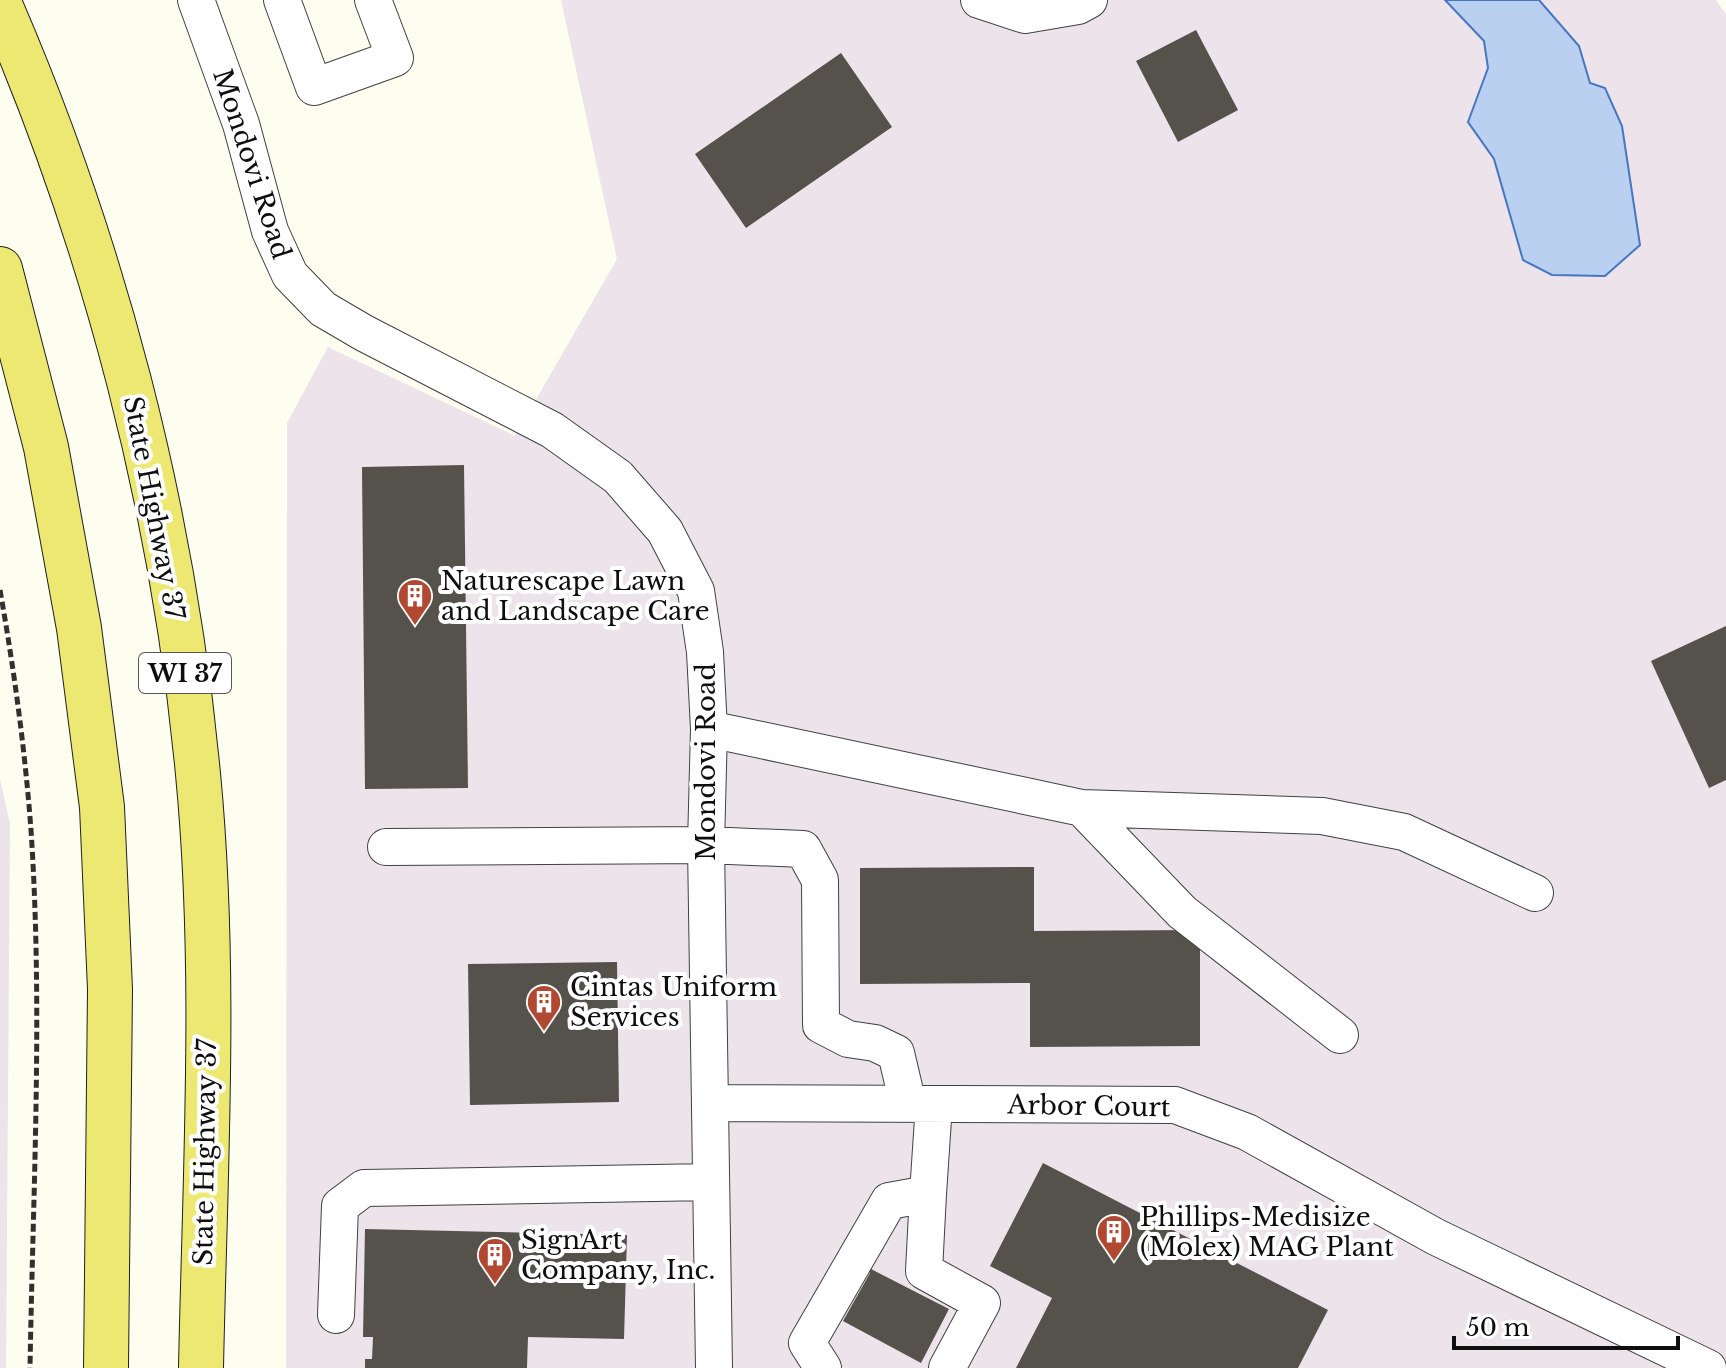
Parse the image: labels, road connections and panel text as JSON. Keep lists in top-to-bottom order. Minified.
{"streets":{"main road":["State Highway 37","WI 37"],"street":["Mondovi Road","Arbor Court"]},"crossings":[["Mondovi Road","Arbor Court"]],"places":{"building":["Naturescape Lawn and Landscape Care","Cintas Uniform Services","Phillips-Medisize (Molex) MAG Plant","SignArt Company, Inc."]},"scale_bar":"50 m"}
